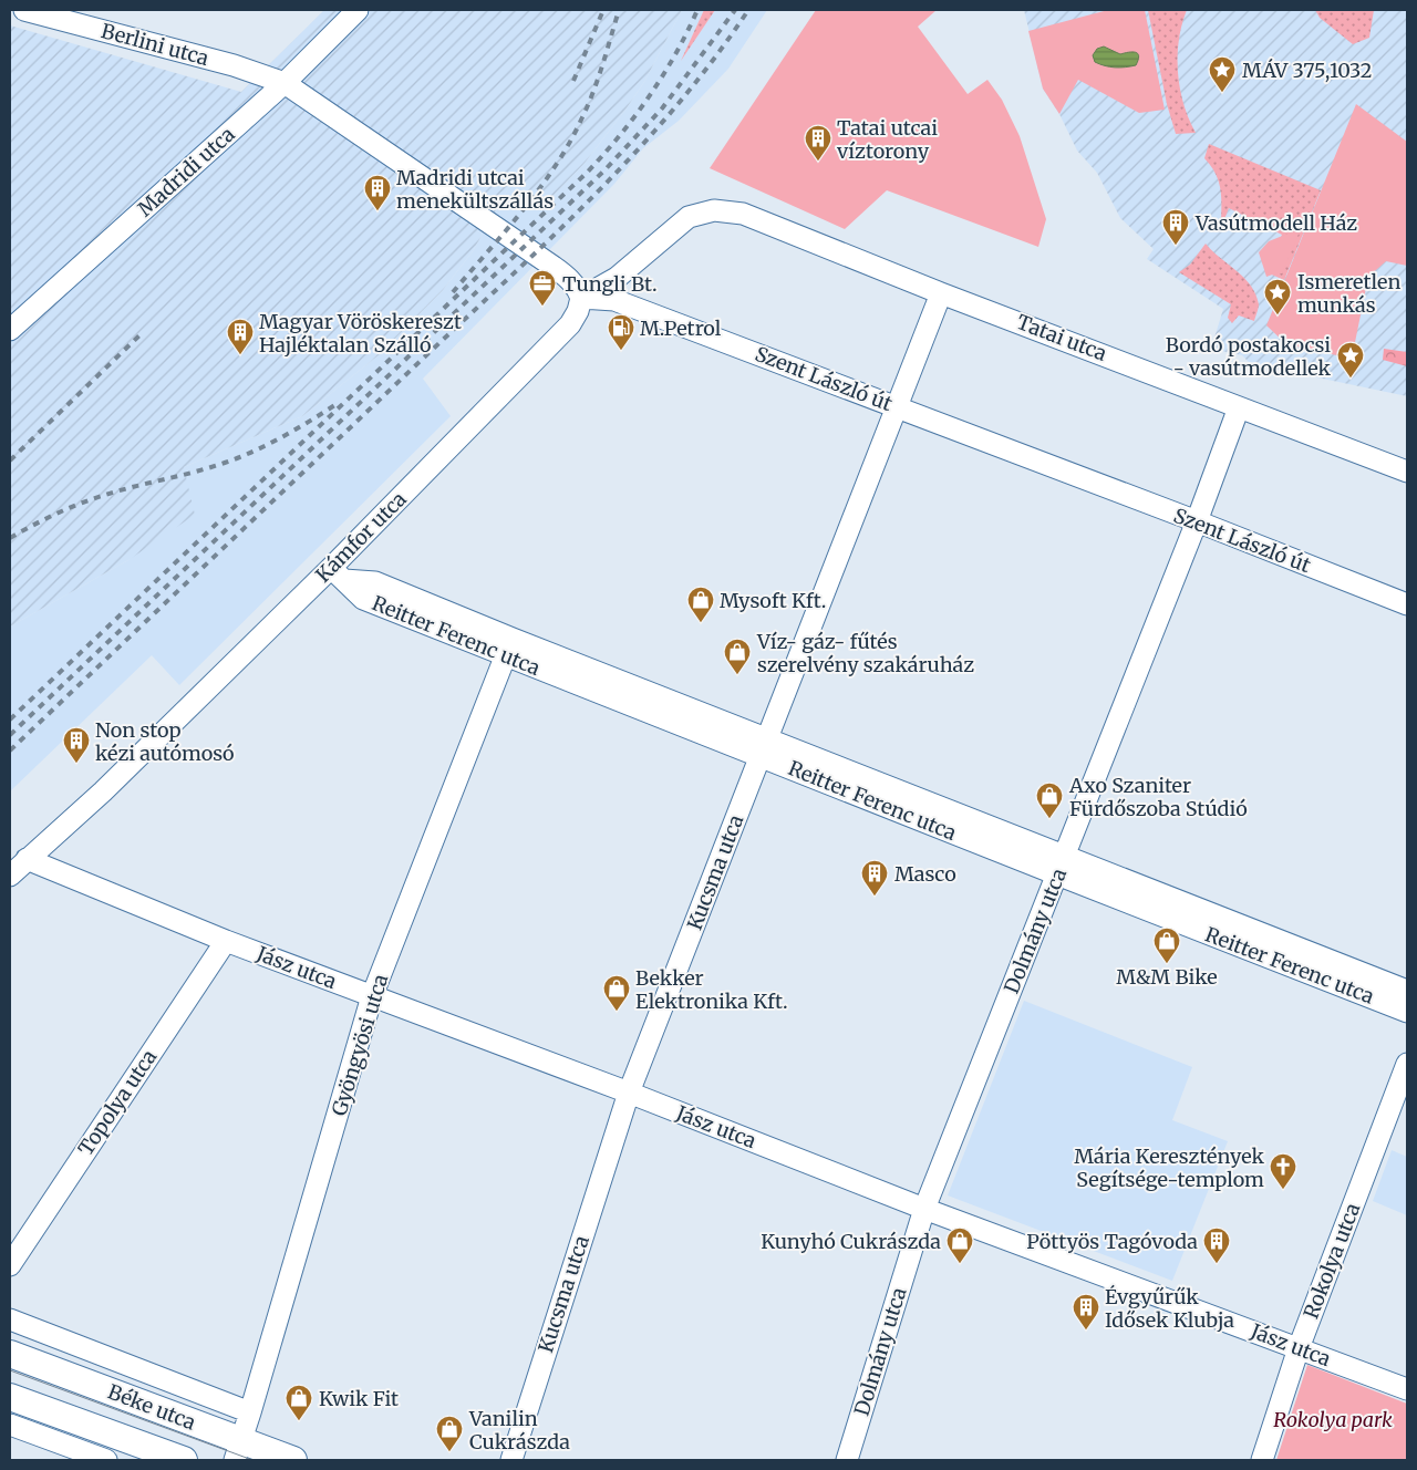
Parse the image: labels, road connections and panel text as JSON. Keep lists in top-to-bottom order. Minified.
{"streets":{"main road":["Béke utca"],"street":["Berlini utca","Madridi utca","Tatai utca","Szent László út","Kámfor utca","Reitter Ferenc utca","Kucsma utca","Dolmány utca","Jász utca","Gyöngyösi utca","Topolya utca","Rokolya utca"]},"crossings":[["Berlini utca","Madridi utca"],["Tatai utca","Szent László út"],["Tatai utca","Kámfor utca"],["Tatai utca","Kucsma utca"],["Tatai utca","Dolmány utca"],["Szent László út","Kámfor utca"],["Szent László út","Kucsma utca"],["Szent László út","Dolmány utca"],["Kámfor utca","Reitter Ferenc utca"],["Kámfor utca","Jász utca"],["Reitter Ferenc utca","Kucsma utca"],["Reitter Ferenc utca","Dolmány utca"],["Reitter Ferenc utca","Gyöngyösi utca"],["Kucsma utca","Jász utca"],["Dolmány utca","Jász utca"],["Jász utca","Gyöngyösi utca"],["Jász utca","Topolya utca"],["Jász utca","Rokolya utca"],["Gyöngyösi utca","Béke utca"]],"parks":["Rokolya park"],"places":{"place":["MÁV 375,1032","Ismeretlen munkás","Bordó postakocsi - vasútmodellek"],"building":["Tatai utcai víztorony","Madridi utcai menekültszállás","Vasútmodell Ház","Magyar Vöröskereszt Hajléktalan Szálló","Non stop kézi autómosó","Masco","Pöttyös Tagóvoda","Évgyűrűk Idősek Klubja"],"office":["Tungli Bt."],"fuel station":["M.Petrol"],"shop":["Mysoft Kft.","Víz- gáz- fűtés szerelvény szakáruház","Axo Szaniter Fürdőszoba Stúdió","M&M Bike","Bekker Elektronika Kft.","Kunyhó Cukrászda","Kwik Fit","Vanilin Cukrászda"],"church":["Mária Keresztények Segítsége-templom"]}}
